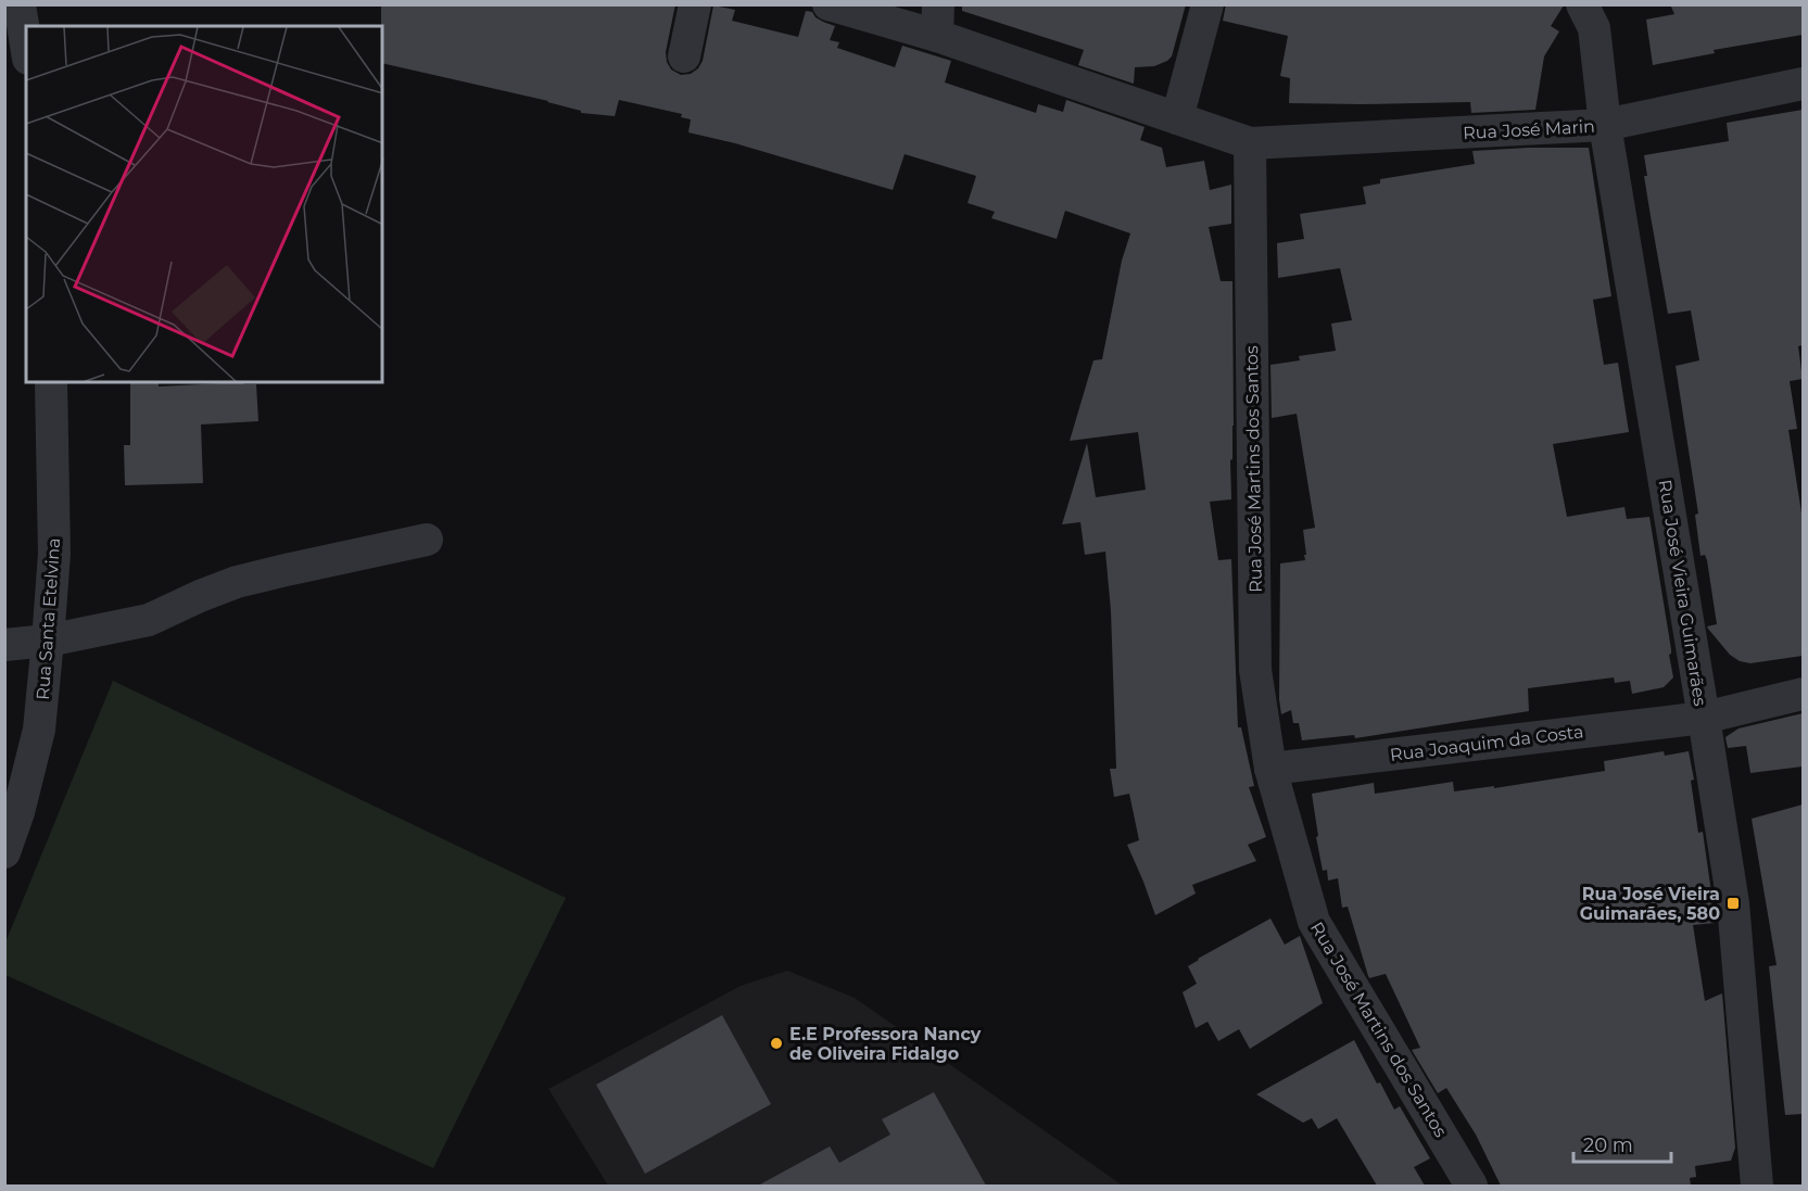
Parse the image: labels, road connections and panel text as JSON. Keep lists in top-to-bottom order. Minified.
{"streets":{"street":["Rua José Marin","Rua José Martins dos Santos","Rua José Vieira Guimarães","Rua Santa Etelvina","Rua Joaquim da Costa"]},"crossings":[["Rua José Marin","Rua José Martins dos Santos"],["Rua José Marin","Rua José Vieira Guimarães"],["Rua José Martins dos Santos","Rua Joaquim da Costa"],["Rua José Vieira Guimarães","Rua Joaquim da Costa"]],"places":{"transit":["Rua José Vieira Guimarães, 580"],"other":["E.E Professora Nancy de Oliveira Fidalgo"]},"scale_bar":"20 m"}
